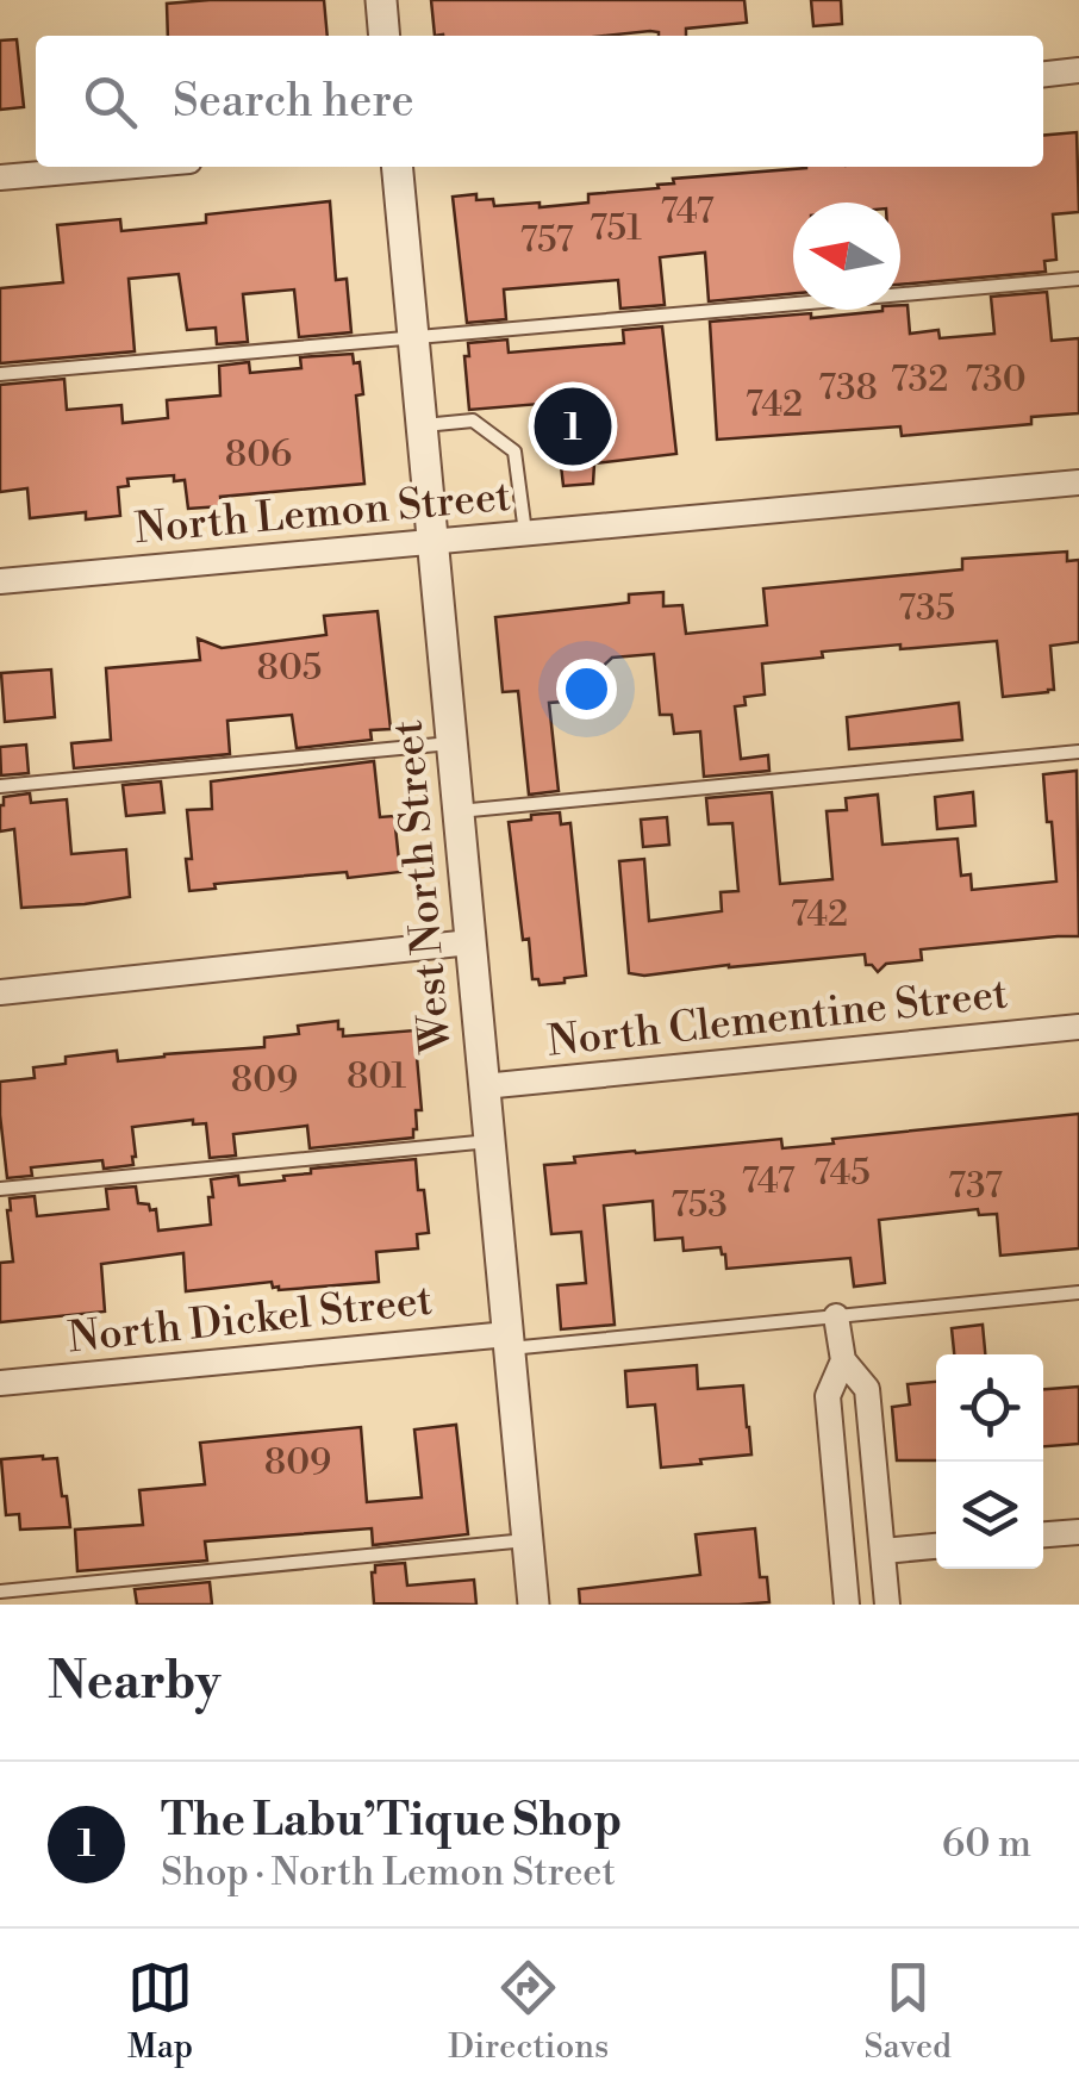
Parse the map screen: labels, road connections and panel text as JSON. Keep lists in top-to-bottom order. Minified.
{"streets":{"street":["North Lemon Street","West North Street","North Clementine Street","North Dickel Street"]},"crossings":[["North Lemon Street","West North Street"],["West North Street","North Clementine Street"],["West North Street","North Dickel Street"]],"house_numbers":["747","751","757","732","730","738","742","806","735","805","742","801","809","745","747","737","753","809"],"north":"left","page":{"search":"Search here","pins":"1","heading":"Nearby","list":[{"mark":"1","name":"The Labu’Tique Shop","note":"Shop · North Lemon Street","value":"60 m"}],"nav":["Map","Directions","Saved"]}}
